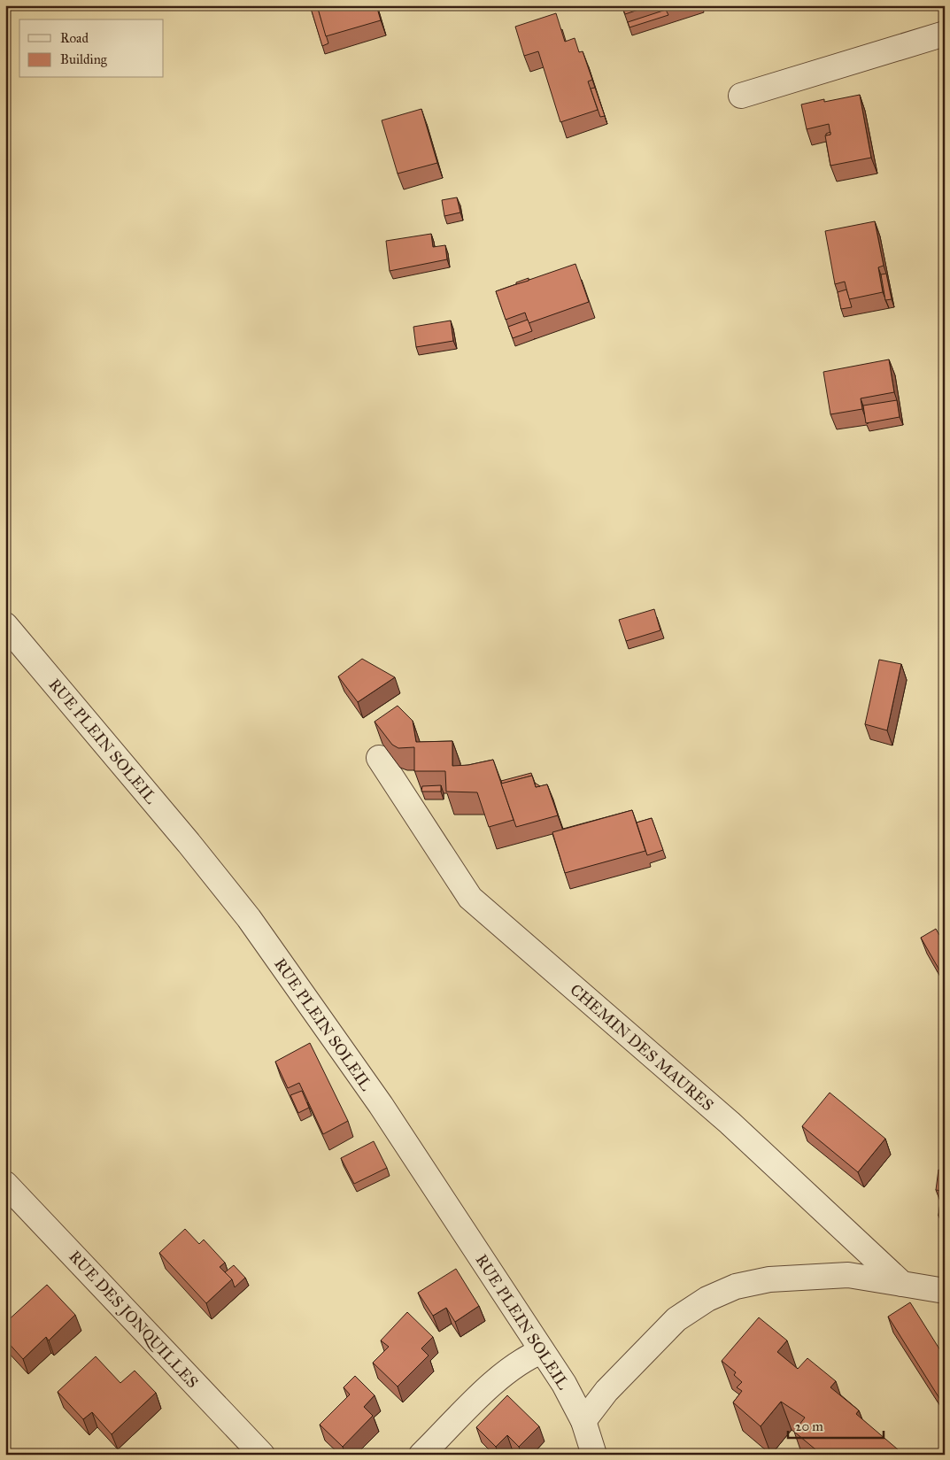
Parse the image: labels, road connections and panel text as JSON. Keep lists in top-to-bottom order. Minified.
{"streets":{"street":["RUE PLEIN SOLEIL","CHEMIN DES MAURES","RUE DES JONQUILLES"]},"legend":["Road","Building"],"scale_bar":"20 m"}
